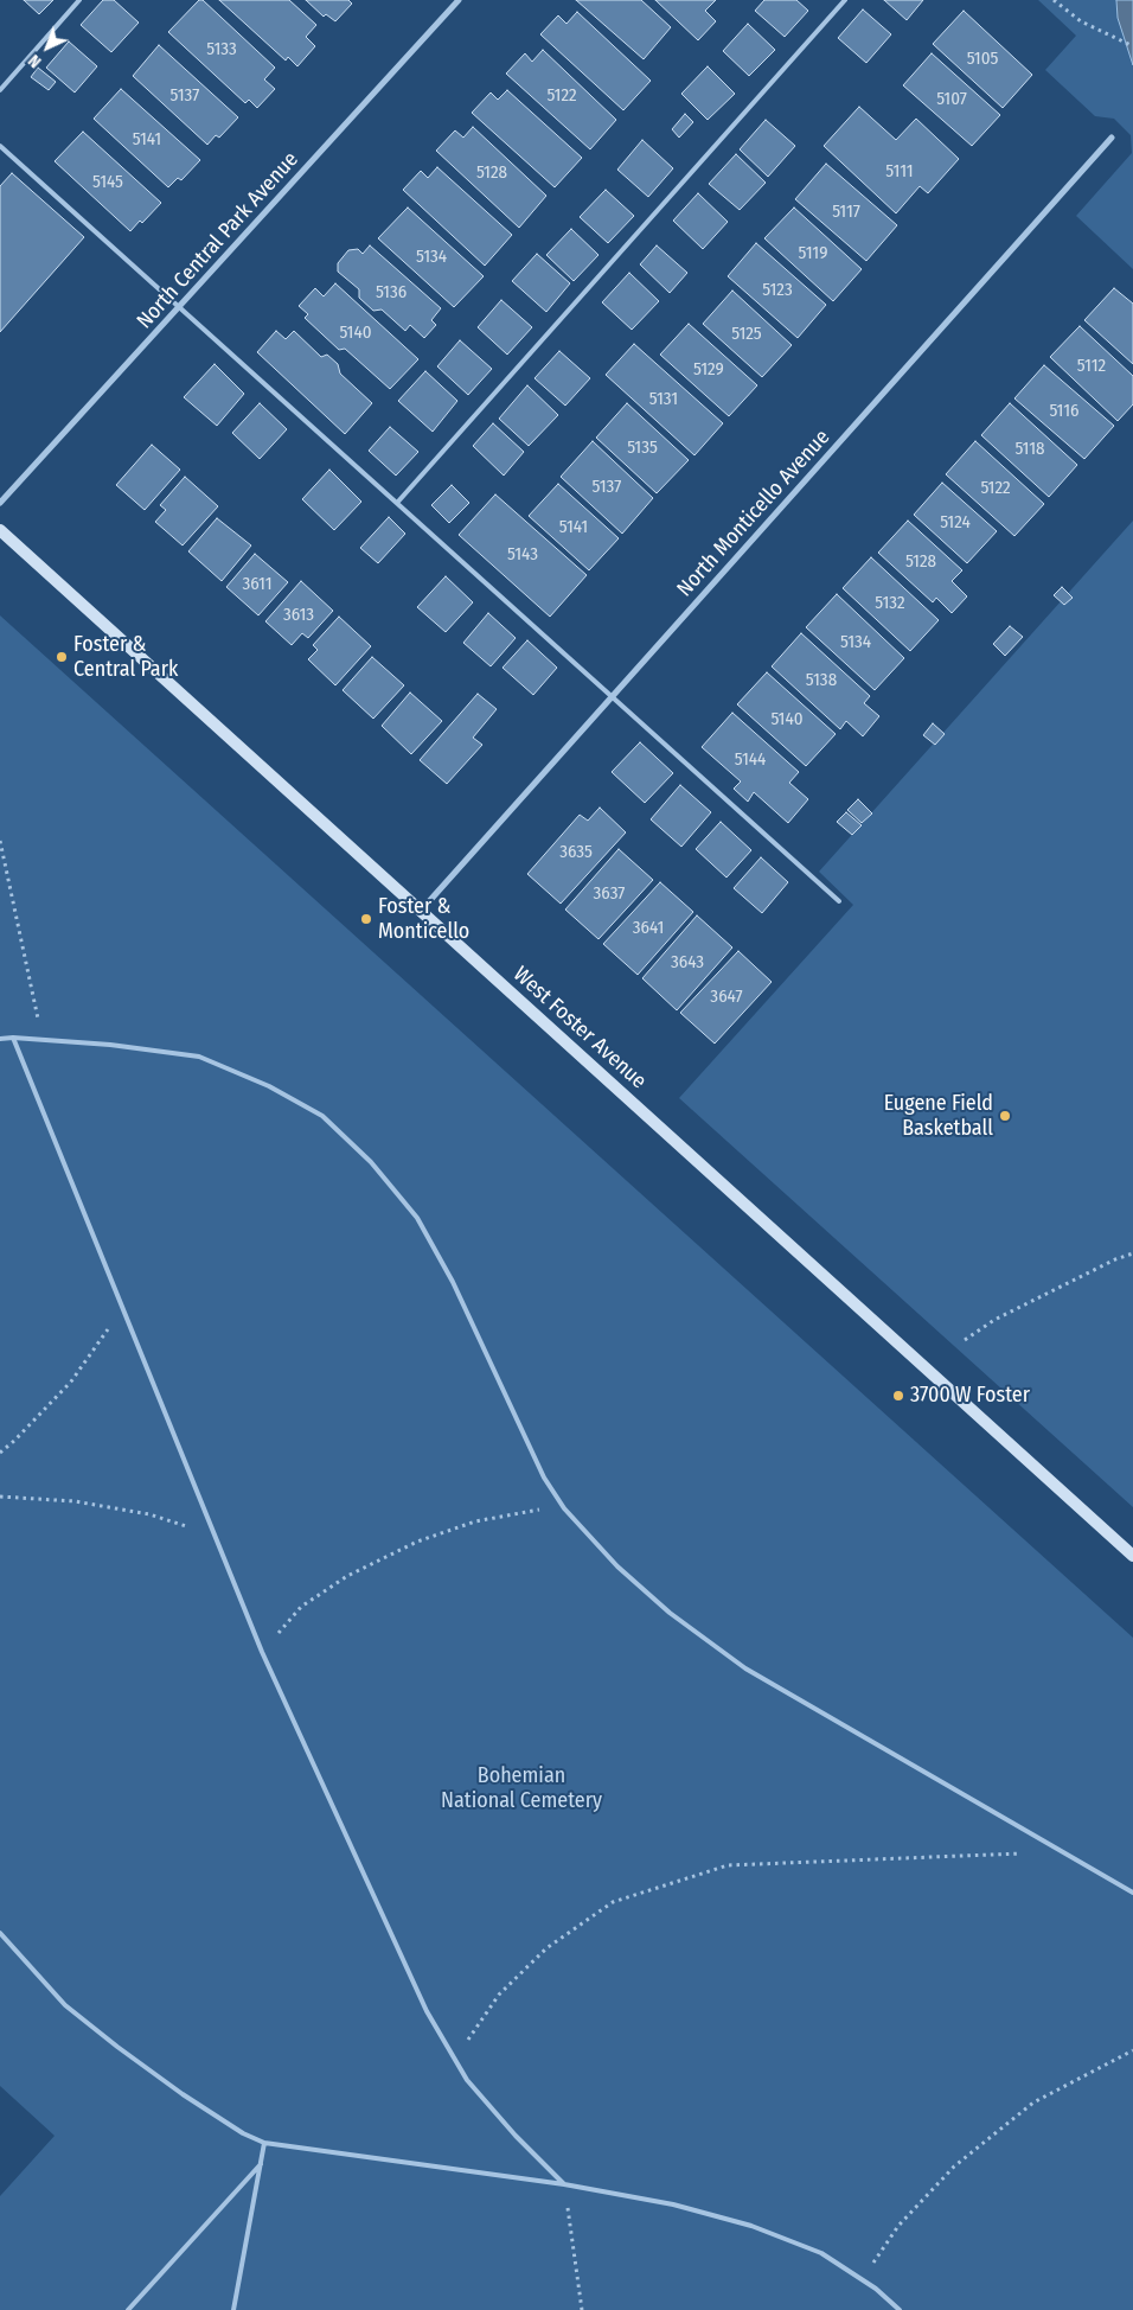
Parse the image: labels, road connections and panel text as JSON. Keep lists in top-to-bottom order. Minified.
{"streets":{"main road":["West Foster Avenue"],"street":["North Central Park Avenue","North Monticello Avenue"]},"crossings":[["North Monticello Avenue","West Foster Avenue"]],"parks":["Bohemian National Cemetery"],"places":["Foster & Central Park","Foster & Monticello","Eugene Field Basketball","3700 W Foster"],"house_numbers":["5133","5105","5137","5122","5107","5141","5111","5128","5145","5117","5119","5134","5123","5136","5140","5125","5112","5129","5131","5116","5135","5118","5137","5122","5124","5141","5143","5128","3611","5132","3613","5134","5138","5140","5144","3635","3637","3641","3643","3647"],"north":"bottom left"}
